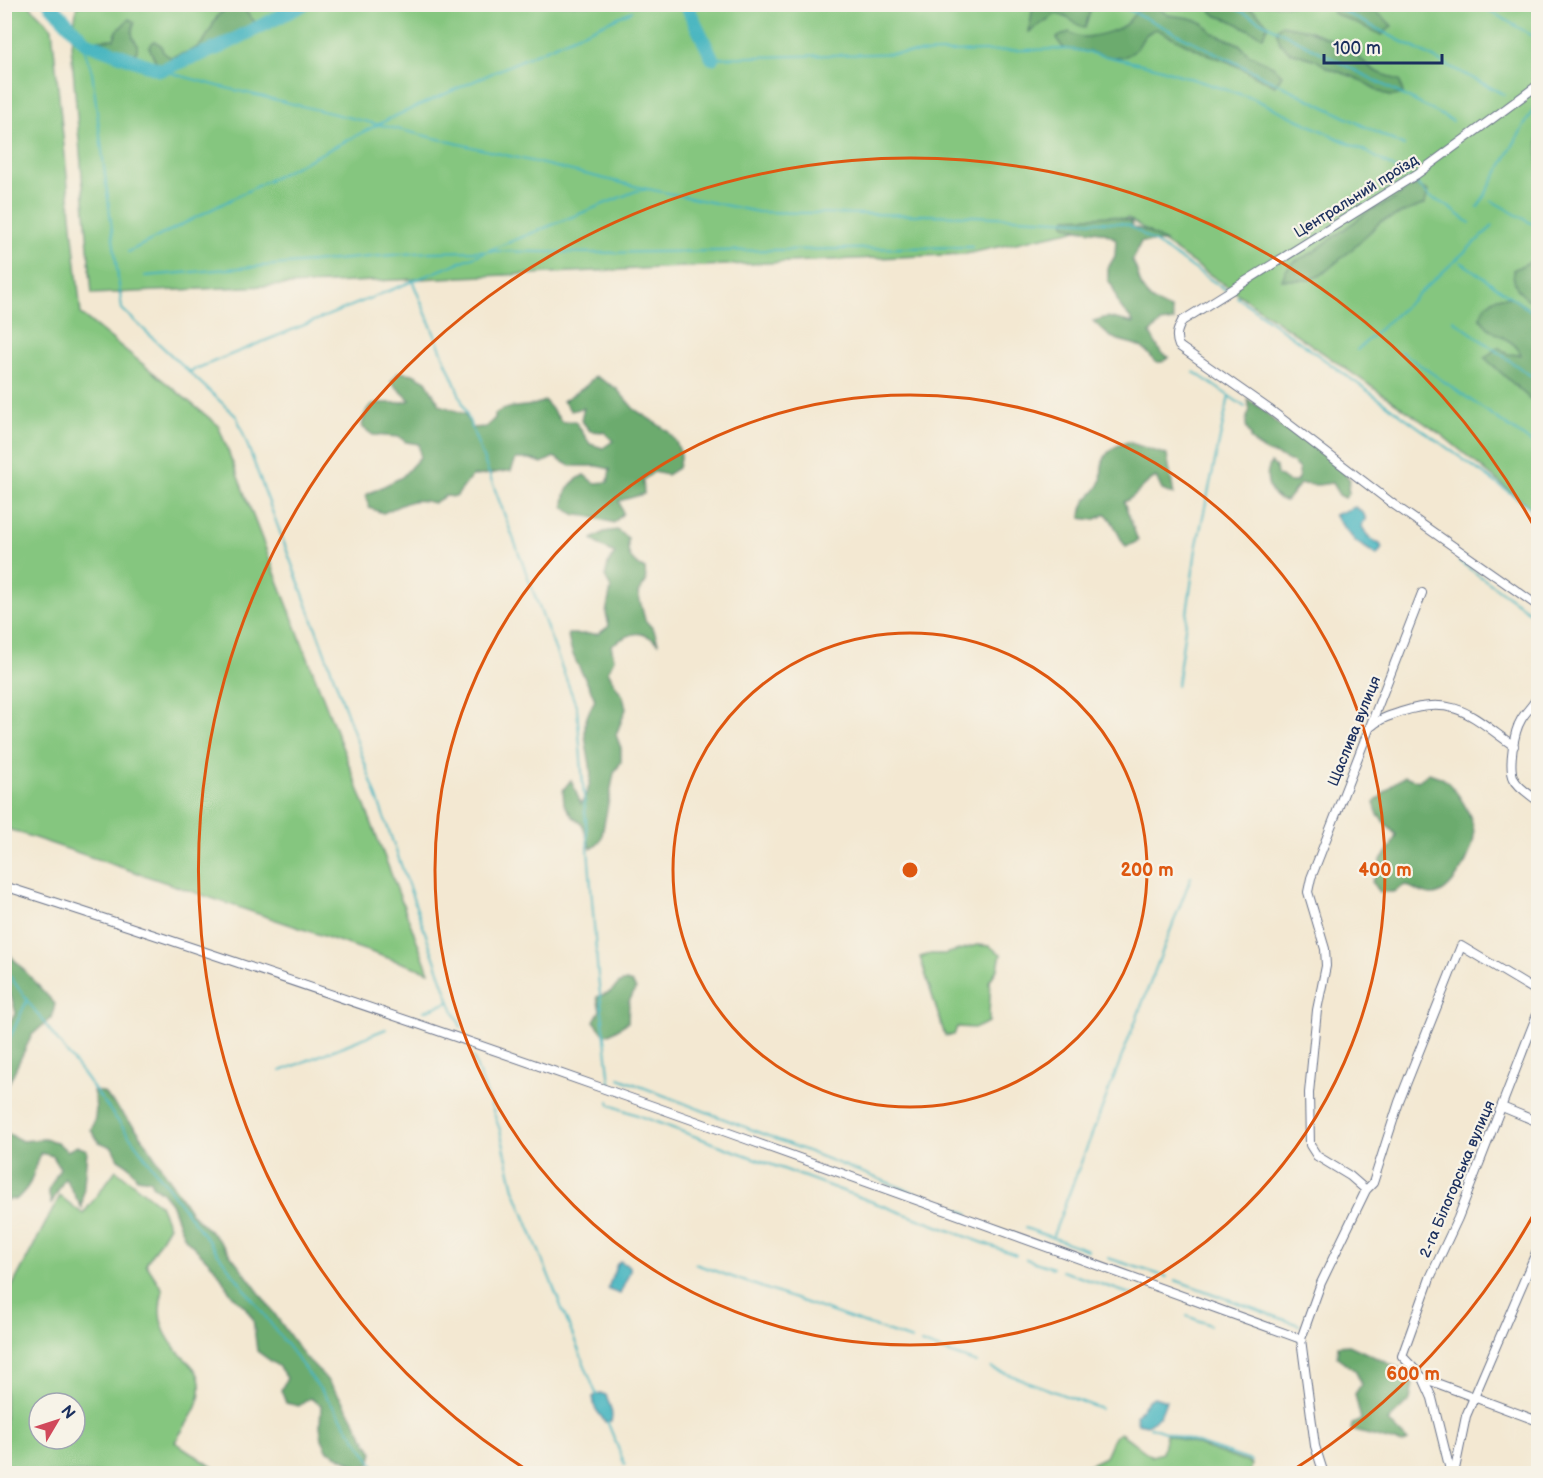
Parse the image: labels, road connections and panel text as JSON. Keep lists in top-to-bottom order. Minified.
{"streets":{"street":["Центральний проїзд","Щаслива вулиця","2-га Білогорська вулиця"]},"scale_bar":"100 m","north":"top right","rings":["200 m","400 m","600 m"]}
